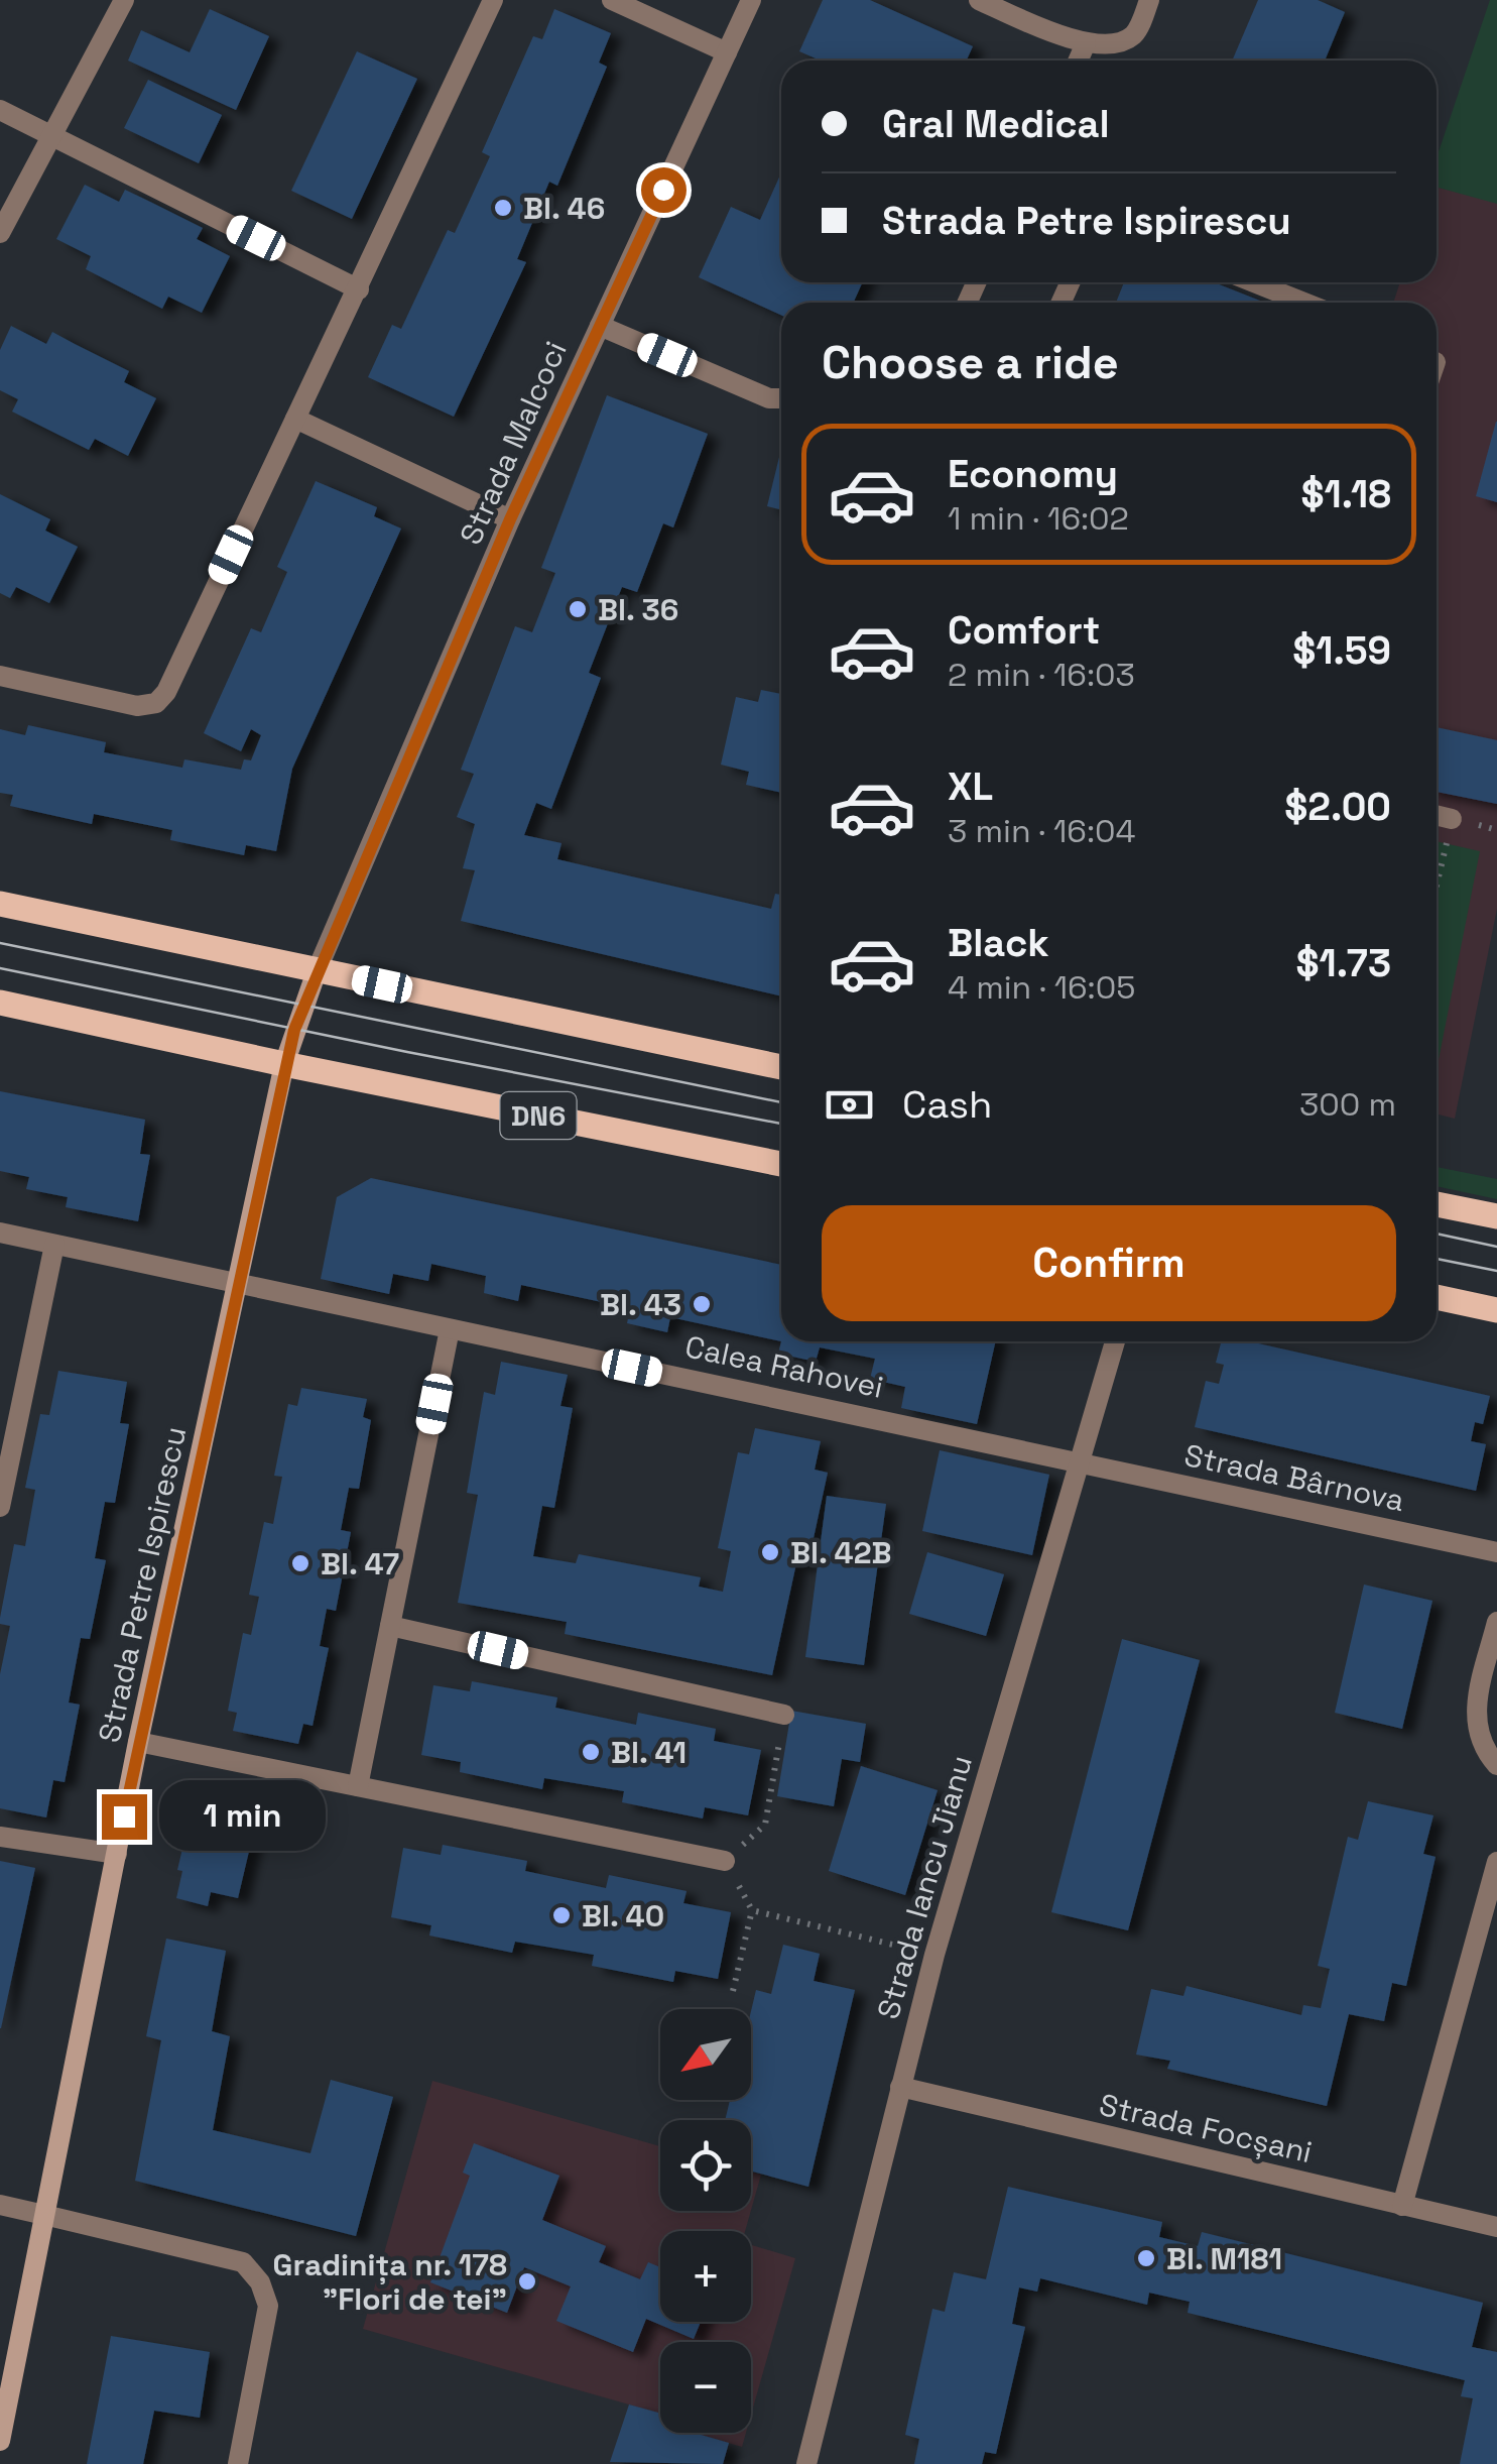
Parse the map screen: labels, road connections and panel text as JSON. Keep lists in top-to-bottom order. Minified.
{"streets":{"main road":["DN6"],"street":["Strada Malcoci","Calea Rahovei","Strada Bârnova","Strada Petre Ispirescu","Strada Iancu Jianu","Strada Focșani"]},"crossings":[["Strada Malcoci","Strada Petre Ispirescu"],["DN6","Strada Petre Ispirescu"],["Calea Rahovei","Strada Bârnova"],["Calea Rahovei","Strada Petre Ispirescu"],["Calea Rahovei","Strada Iancu Jianu"],["Strada Bârnova","Strada Iancu Jianu"],["Strada Iancu Jianu","Strada Focșani"]],"places":["Bl. 46","Bl. 36","Bl. 43","Bl. 42B","Bl. 47","Bl. 41","Bl. 40","Bl. M181","Gradinița nr. 178 \"Flori de tei\""],"north":"bottom left","page":{"banner":["Gral Medical","Strada Petre Ispirescu"],"heading":"Choose a ride","list":[{"name":"Economy","note":"1 min · 16:02","value":"$1.18"},{"name":"Comfort","note":"2 min · 16:03","value":"$1.59"},{"name":"XL","note":"3 min · 16:04","value":"$2.00"},{"name":"Black","note":"4 min · 16:05","value":"$1.73"}],"pay":["Cash","300 m"],"buttons":"Confirm","bubble":"1 min","map_buttons":["+","−"]}}
